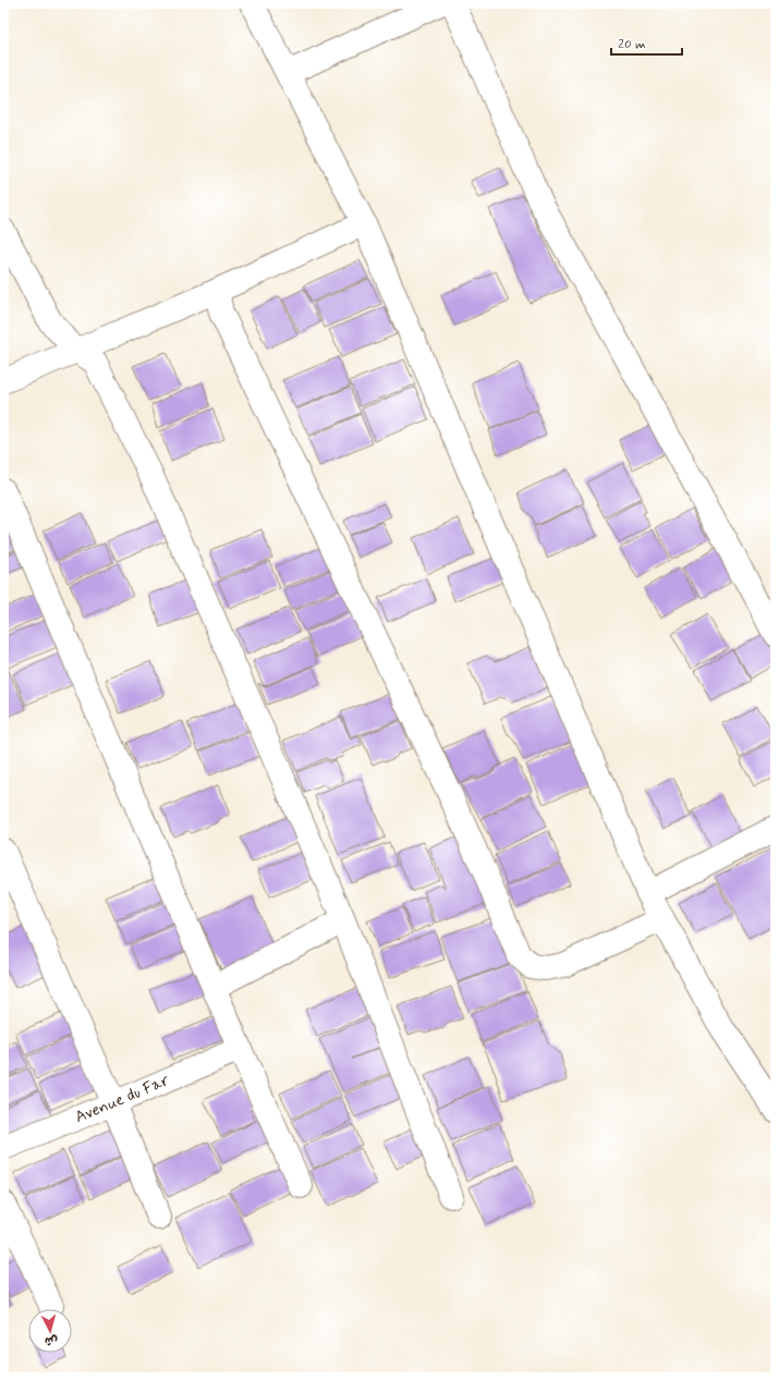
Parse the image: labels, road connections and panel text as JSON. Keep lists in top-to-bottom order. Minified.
{"streets":{"street":["Avenue du Far"]},"scale_bar":"20 m","north":"bottom"}
